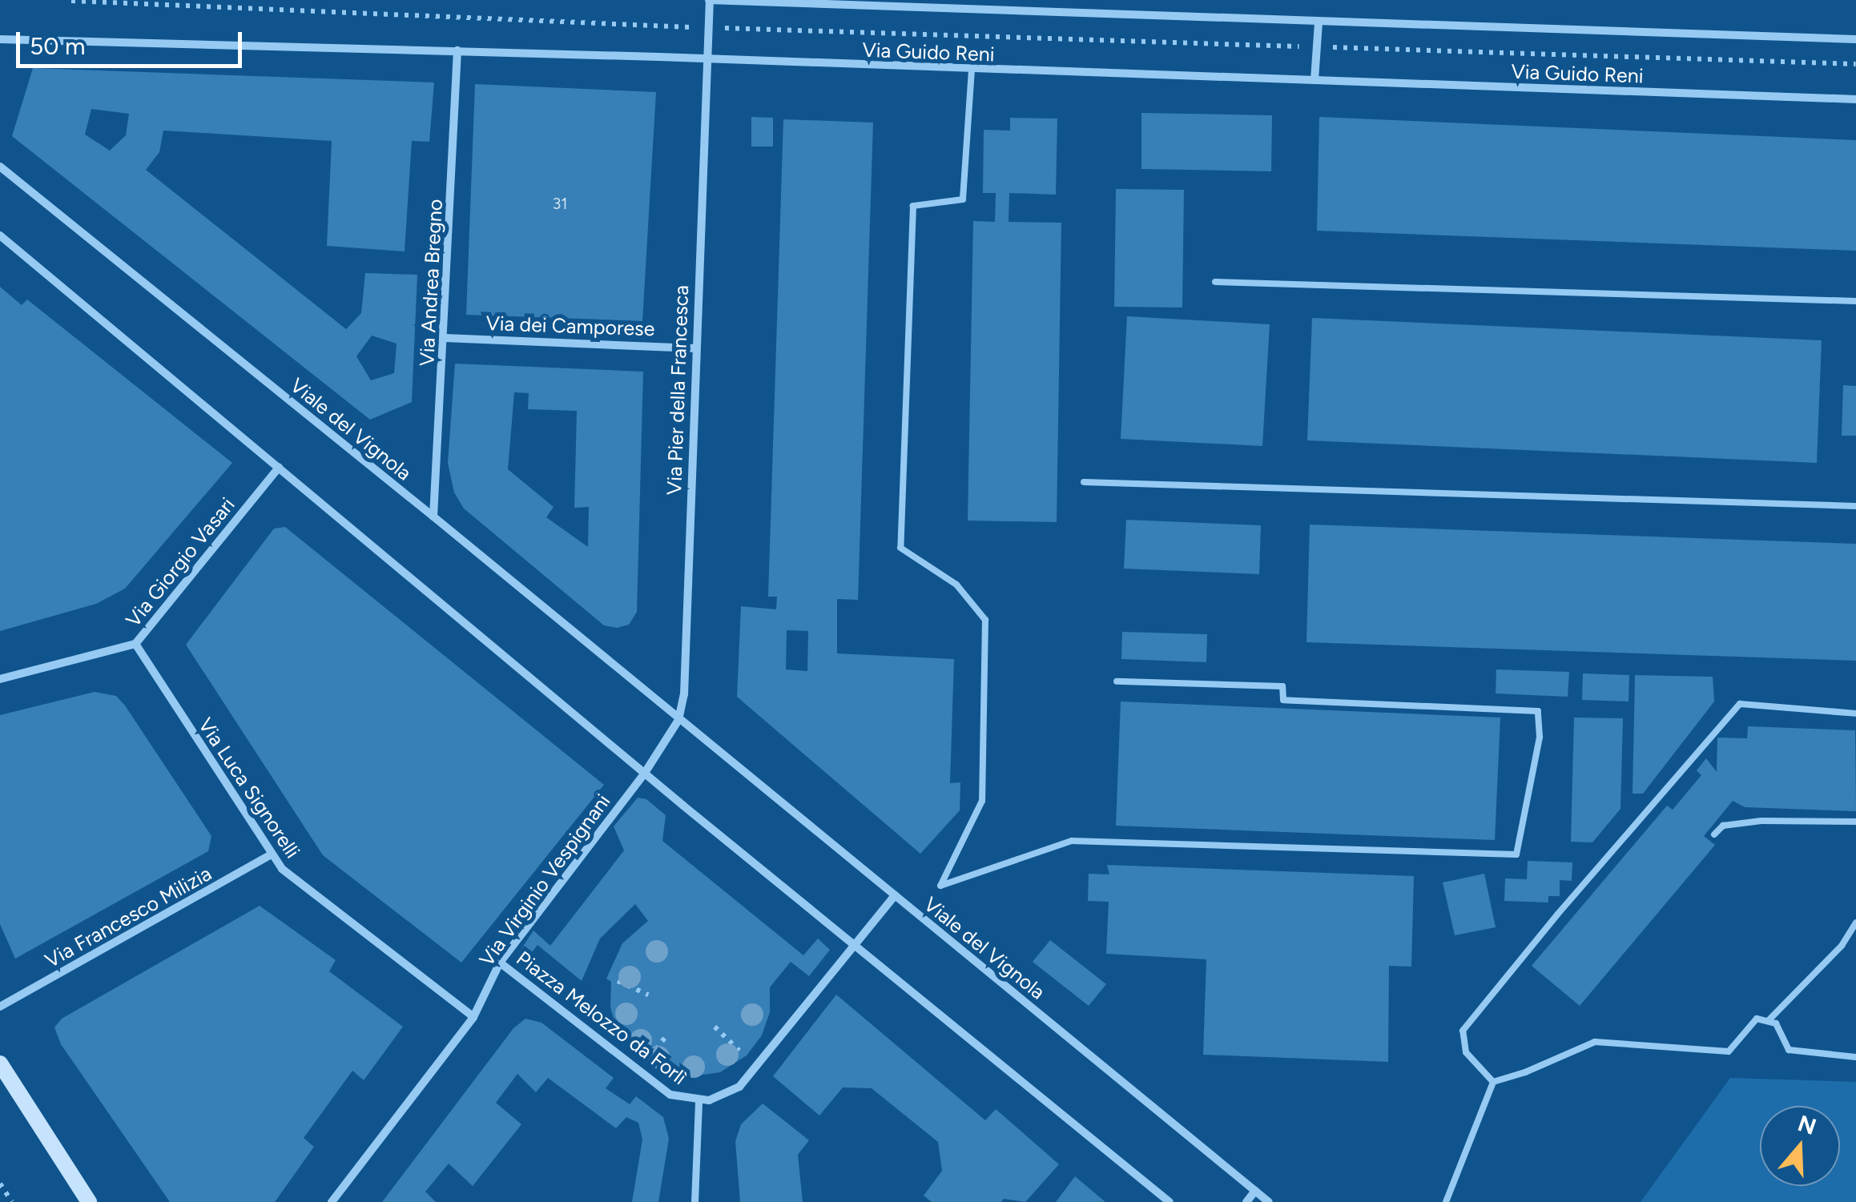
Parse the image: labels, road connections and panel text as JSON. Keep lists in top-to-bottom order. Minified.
{"streets":{"street":["Via Guido Reni","Via Andrea Bregno","Via dei Camporese","Via Pier della Francesca","Viale del Vignola","Via Giorgio Vasari","Via Luca Signorelli","Via Virginio Vespignani","Via Francesco Milizia","Piazza Melozzo da Forlì"]},"crossings":[["Via Guido Reni","Via Andrea Bregno"],["Via Guido Reni","Via Pier della Francesca"],["Via Andrea Bregno","Via dei Camporese"],["Via Andrea Bregno","Viale del Vignola"],["Via dei Camporese","Via Pier della Francesca"],["Via Pier della Francesca","Viale del Vignola"],["Viale del Vignola","Piazza Melozzo da Forlì"],["Via Giorgio Vasari","Via Luca Signorelli"],["Via Luca Signorelli","Via Virginio Vespignani"],["Via Luca Signorelli","Via Francesco Milizia"],["Via Virginio Vespignani","Piazza Melozzo da Forlì"]],"house_numbers":["31"],"scale_bar":"50 m","north":"top"}
